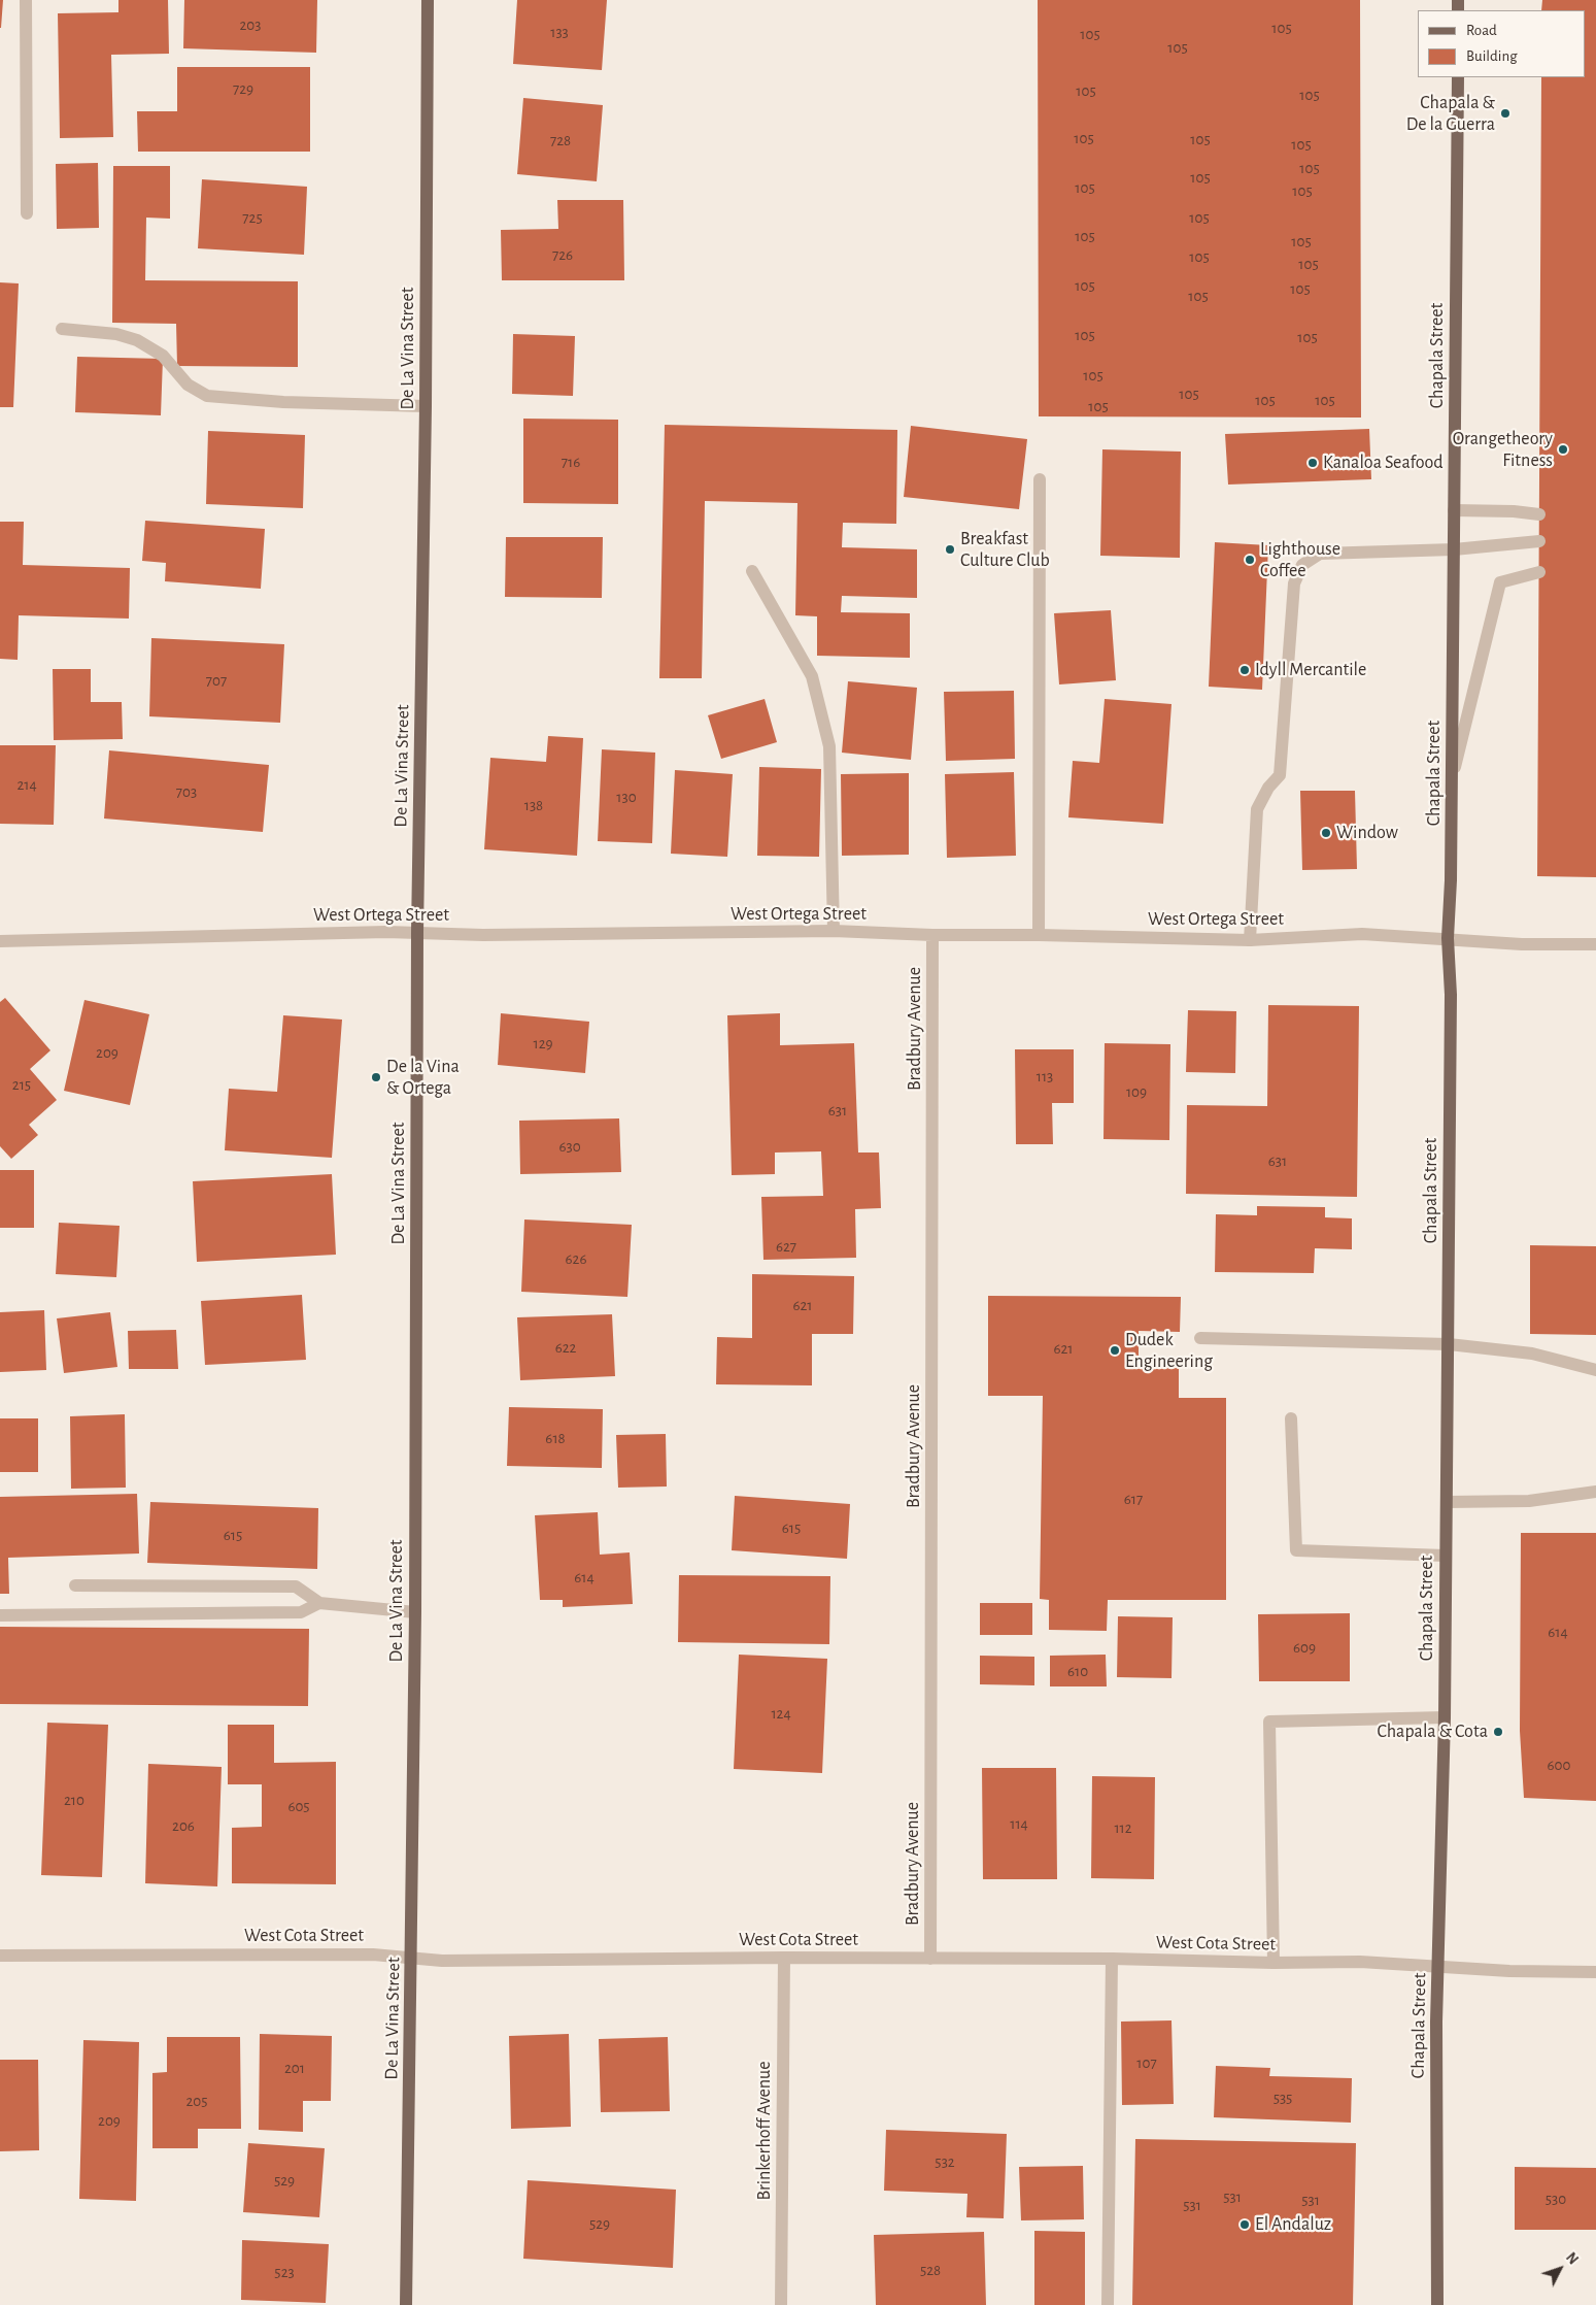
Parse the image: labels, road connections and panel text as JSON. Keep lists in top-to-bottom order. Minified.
{"streets":{"main road":["De La Vina Street","Chapala Street"],"street":["West Ortega Street","Bradbury Avenue","West Cota Street","Brinkerhoff Avenue"]},"crossings":[["De La Vina Street","West Ortega Street"],["De La Vina Street","West Cota Street"],["Chapala Street","West Ortega Street"],["Chapala Street","West Cota Street"],["West Ortega Street","Bradbury Avenue"],["Bradbury Avenue","West Cota Street"],["West Cota Street","Brinkerhoff Avenue"]],"places":["Chapala & De la Guerra","Orangetheory Fitness","Kanaloa Seafood","Breakfast Culture Club","Lighthouse Coffee","Idyll Mercantile","Window","De la Vina & Ortega","Dudek Engineering","Chapala & Cota","El Andaluz"],"house_numbers":["203","105","133","105","105","729","105","105","105","105","728","105","105","105","105","105","725","105","105","105","726","105","105","105","105","105","105","105","105","105","105","105","105","716","707","214","703","130","138","129","209","113","215","109","631","630","631","627","626","621","622","621","618","617","615","615","614","614","609","610","124","600","210","605","114","206","112","107","201","535","205","209","532","529","531","530","531","531","529","528","523"],"legend":["Road","Building"],"north":"top right"}
